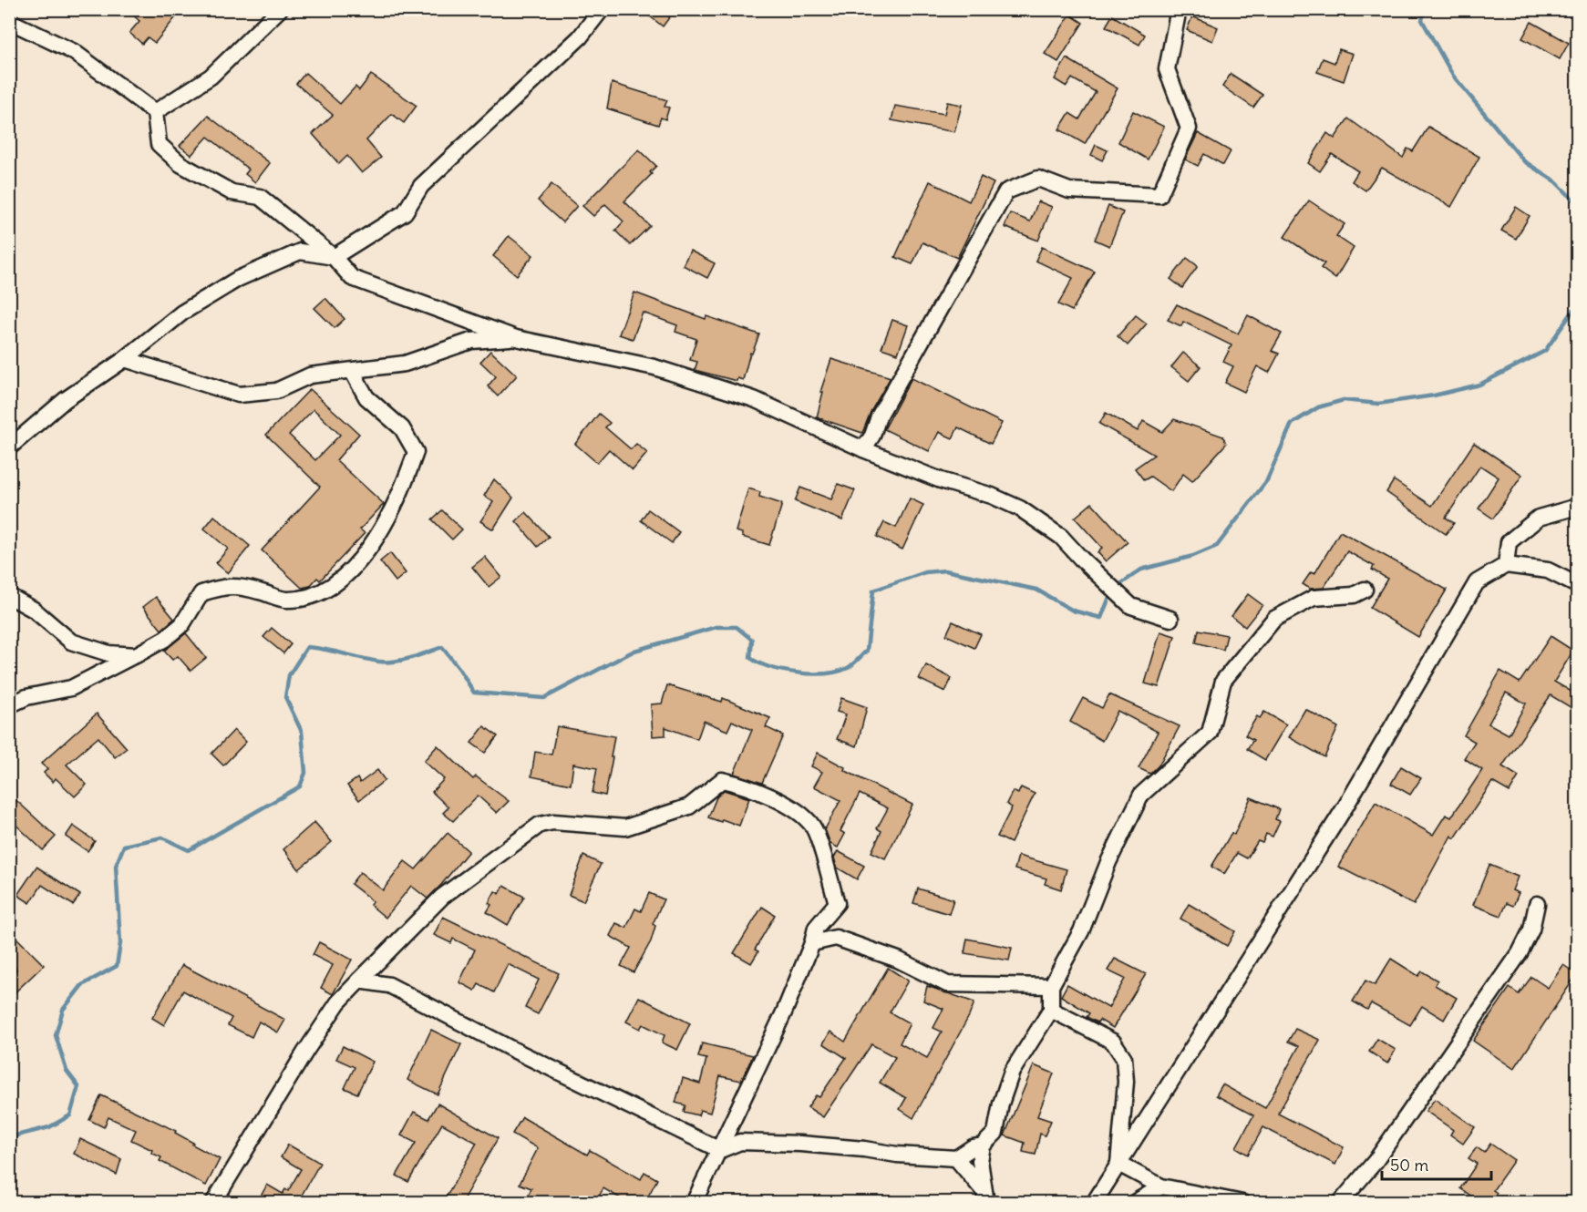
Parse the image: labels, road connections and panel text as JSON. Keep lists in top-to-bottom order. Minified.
{"scale_bar":"50 m"}
